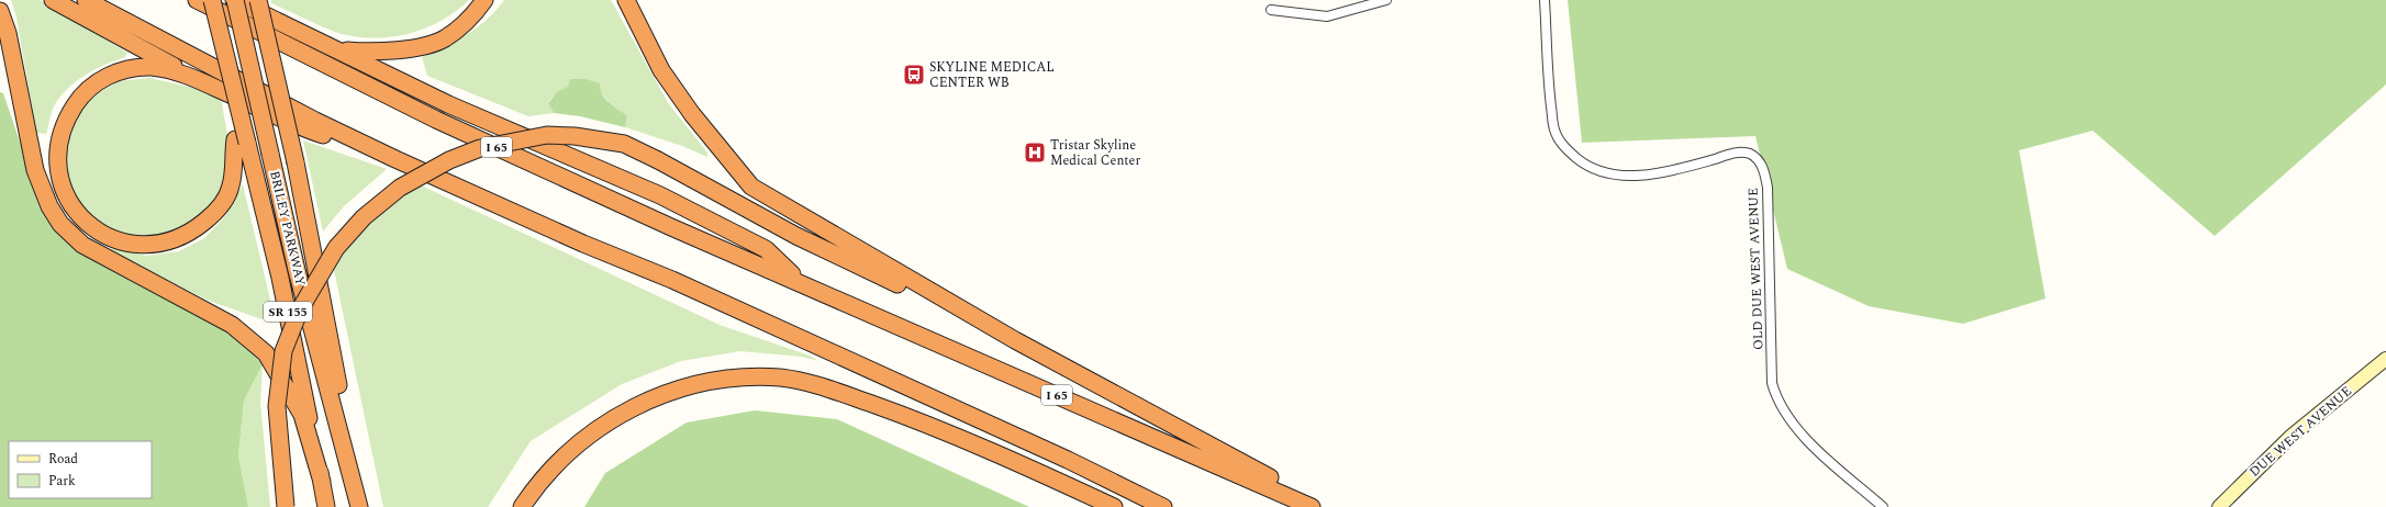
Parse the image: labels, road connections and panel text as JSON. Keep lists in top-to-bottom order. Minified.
{"streets":{"highway":["I 65","BRILEY PARKWAY","SR 155"],"main road":["DUE WEST AVENUE"],"street":["OLD DUE WEST AVENUE"]},"places":{"bus stop":["SKYLINE MEDICAL CENTER WB"],"hospital":["Tristar Skyline Medical Center"]},"legend":["Road","Park"]}
